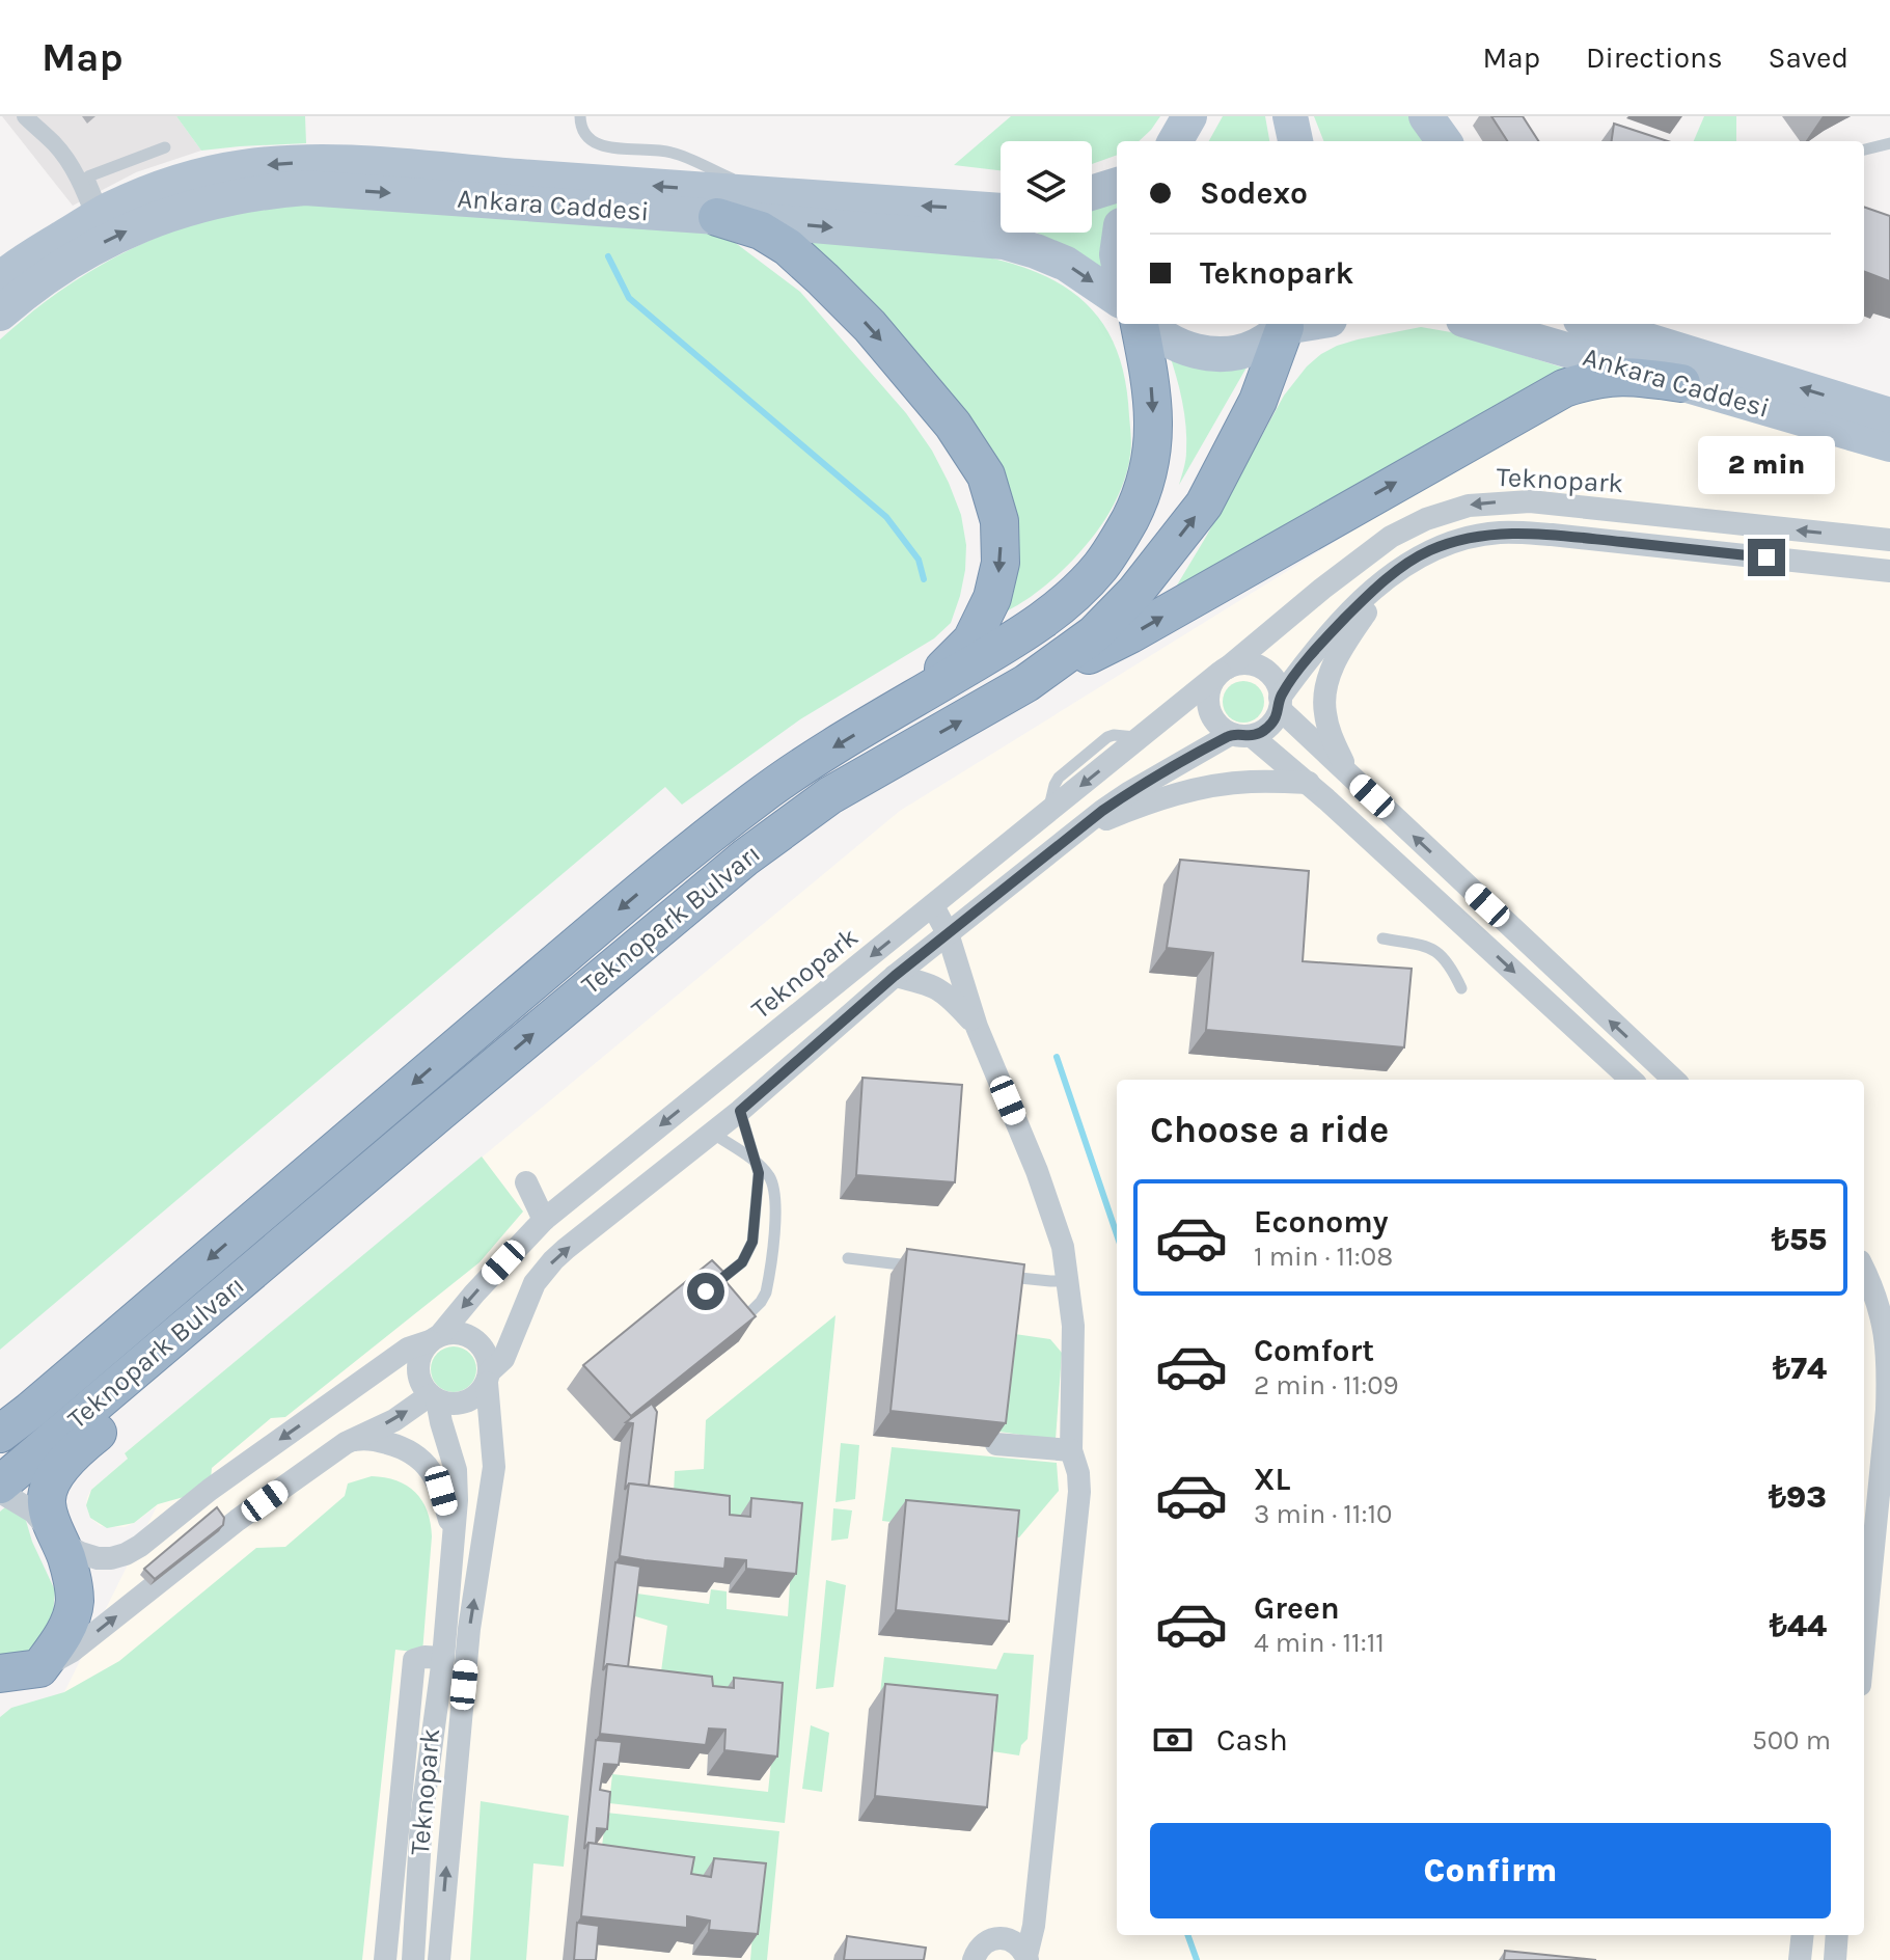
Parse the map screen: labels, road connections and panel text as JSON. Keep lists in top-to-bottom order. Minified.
{"streets":{"highway":["Teknopark Bulvarı"],"main road":["Ankara Caddesi"],"street":["Teknopark"]},"page":{"header":"Map","nav":["Map","Directions","Saved"],"banner":["Sodexo","Teknopark"],"bubble":"2 min","heading":"Choose a ride","list":[{"name":"Economy","note":"1 min · 11:08","value":"₺55"},{"name":"Comfort","note":"2 min · 11:09","value":"₺74"},{"name":"XL","note":"3 min · 11:10","value":"₺93"},{"name":"Green","note":"4 min · 11:11","value":"₺44"}],"pay":["Cash","500 m"],"buttons":"Confirm"}}
